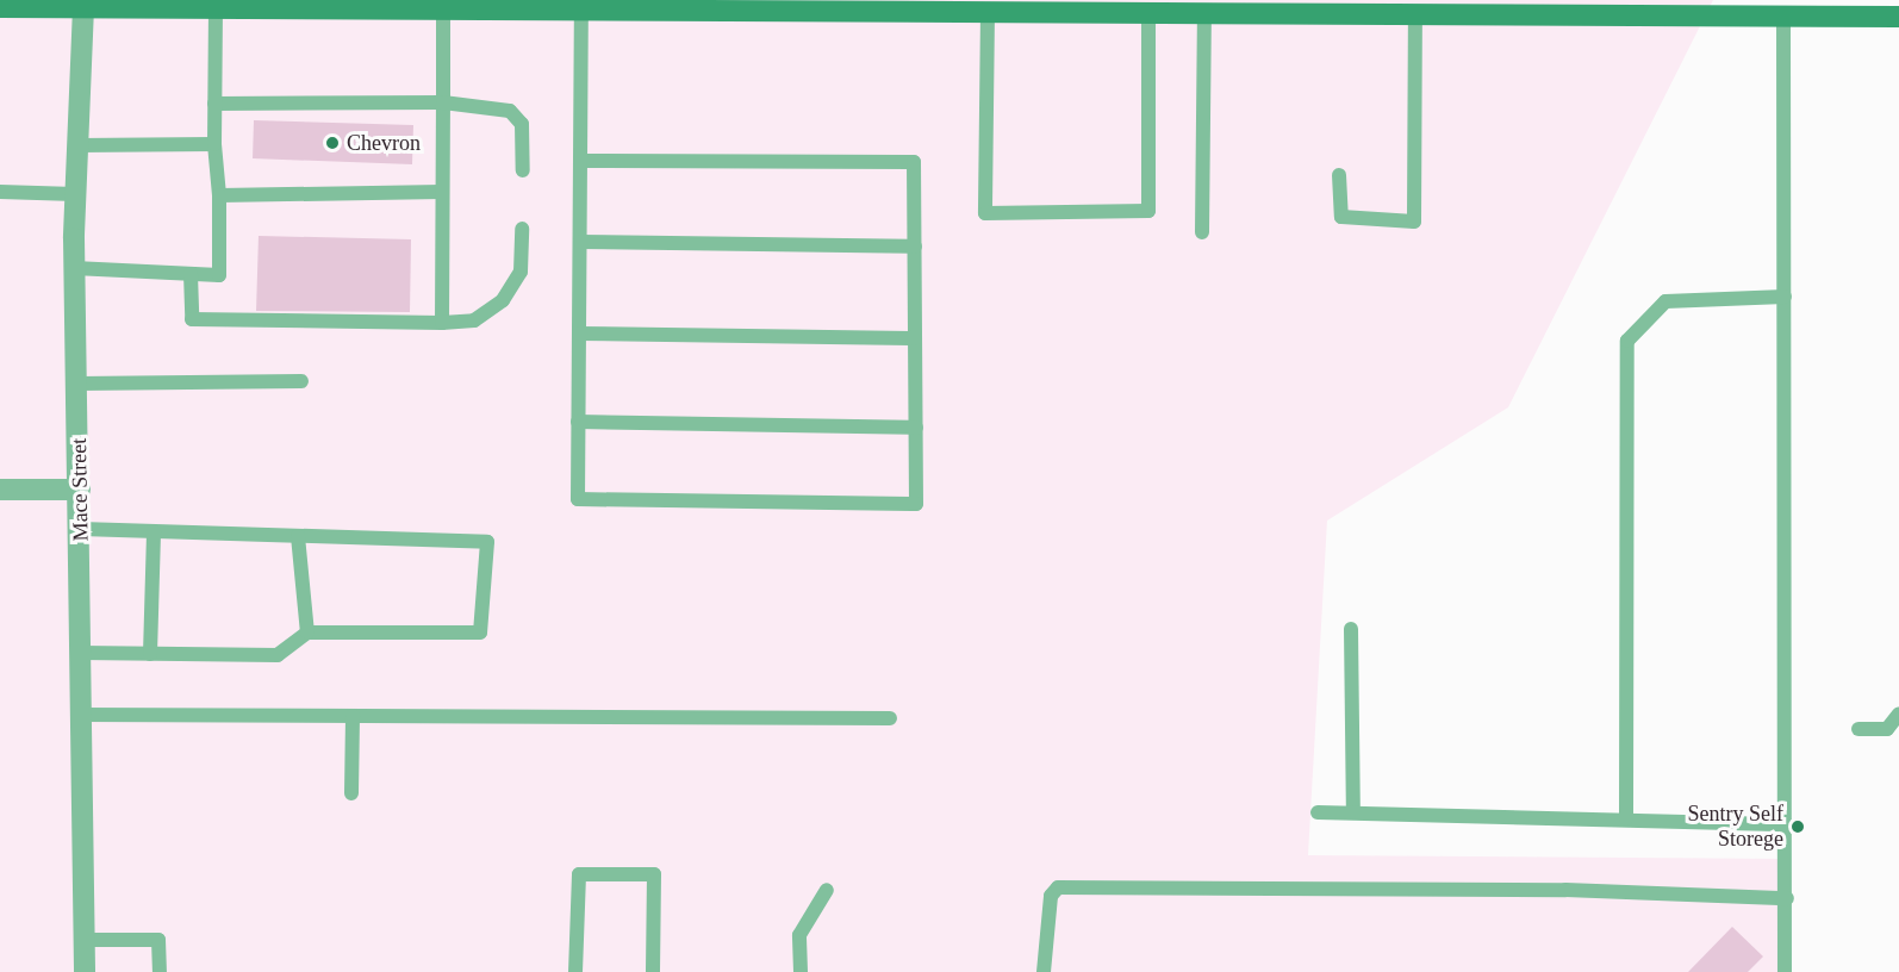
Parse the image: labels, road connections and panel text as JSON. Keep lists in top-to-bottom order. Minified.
{"streets":{"street":["Mace Street"]},"places":["Chevron","Sentry Self Storege"]}
